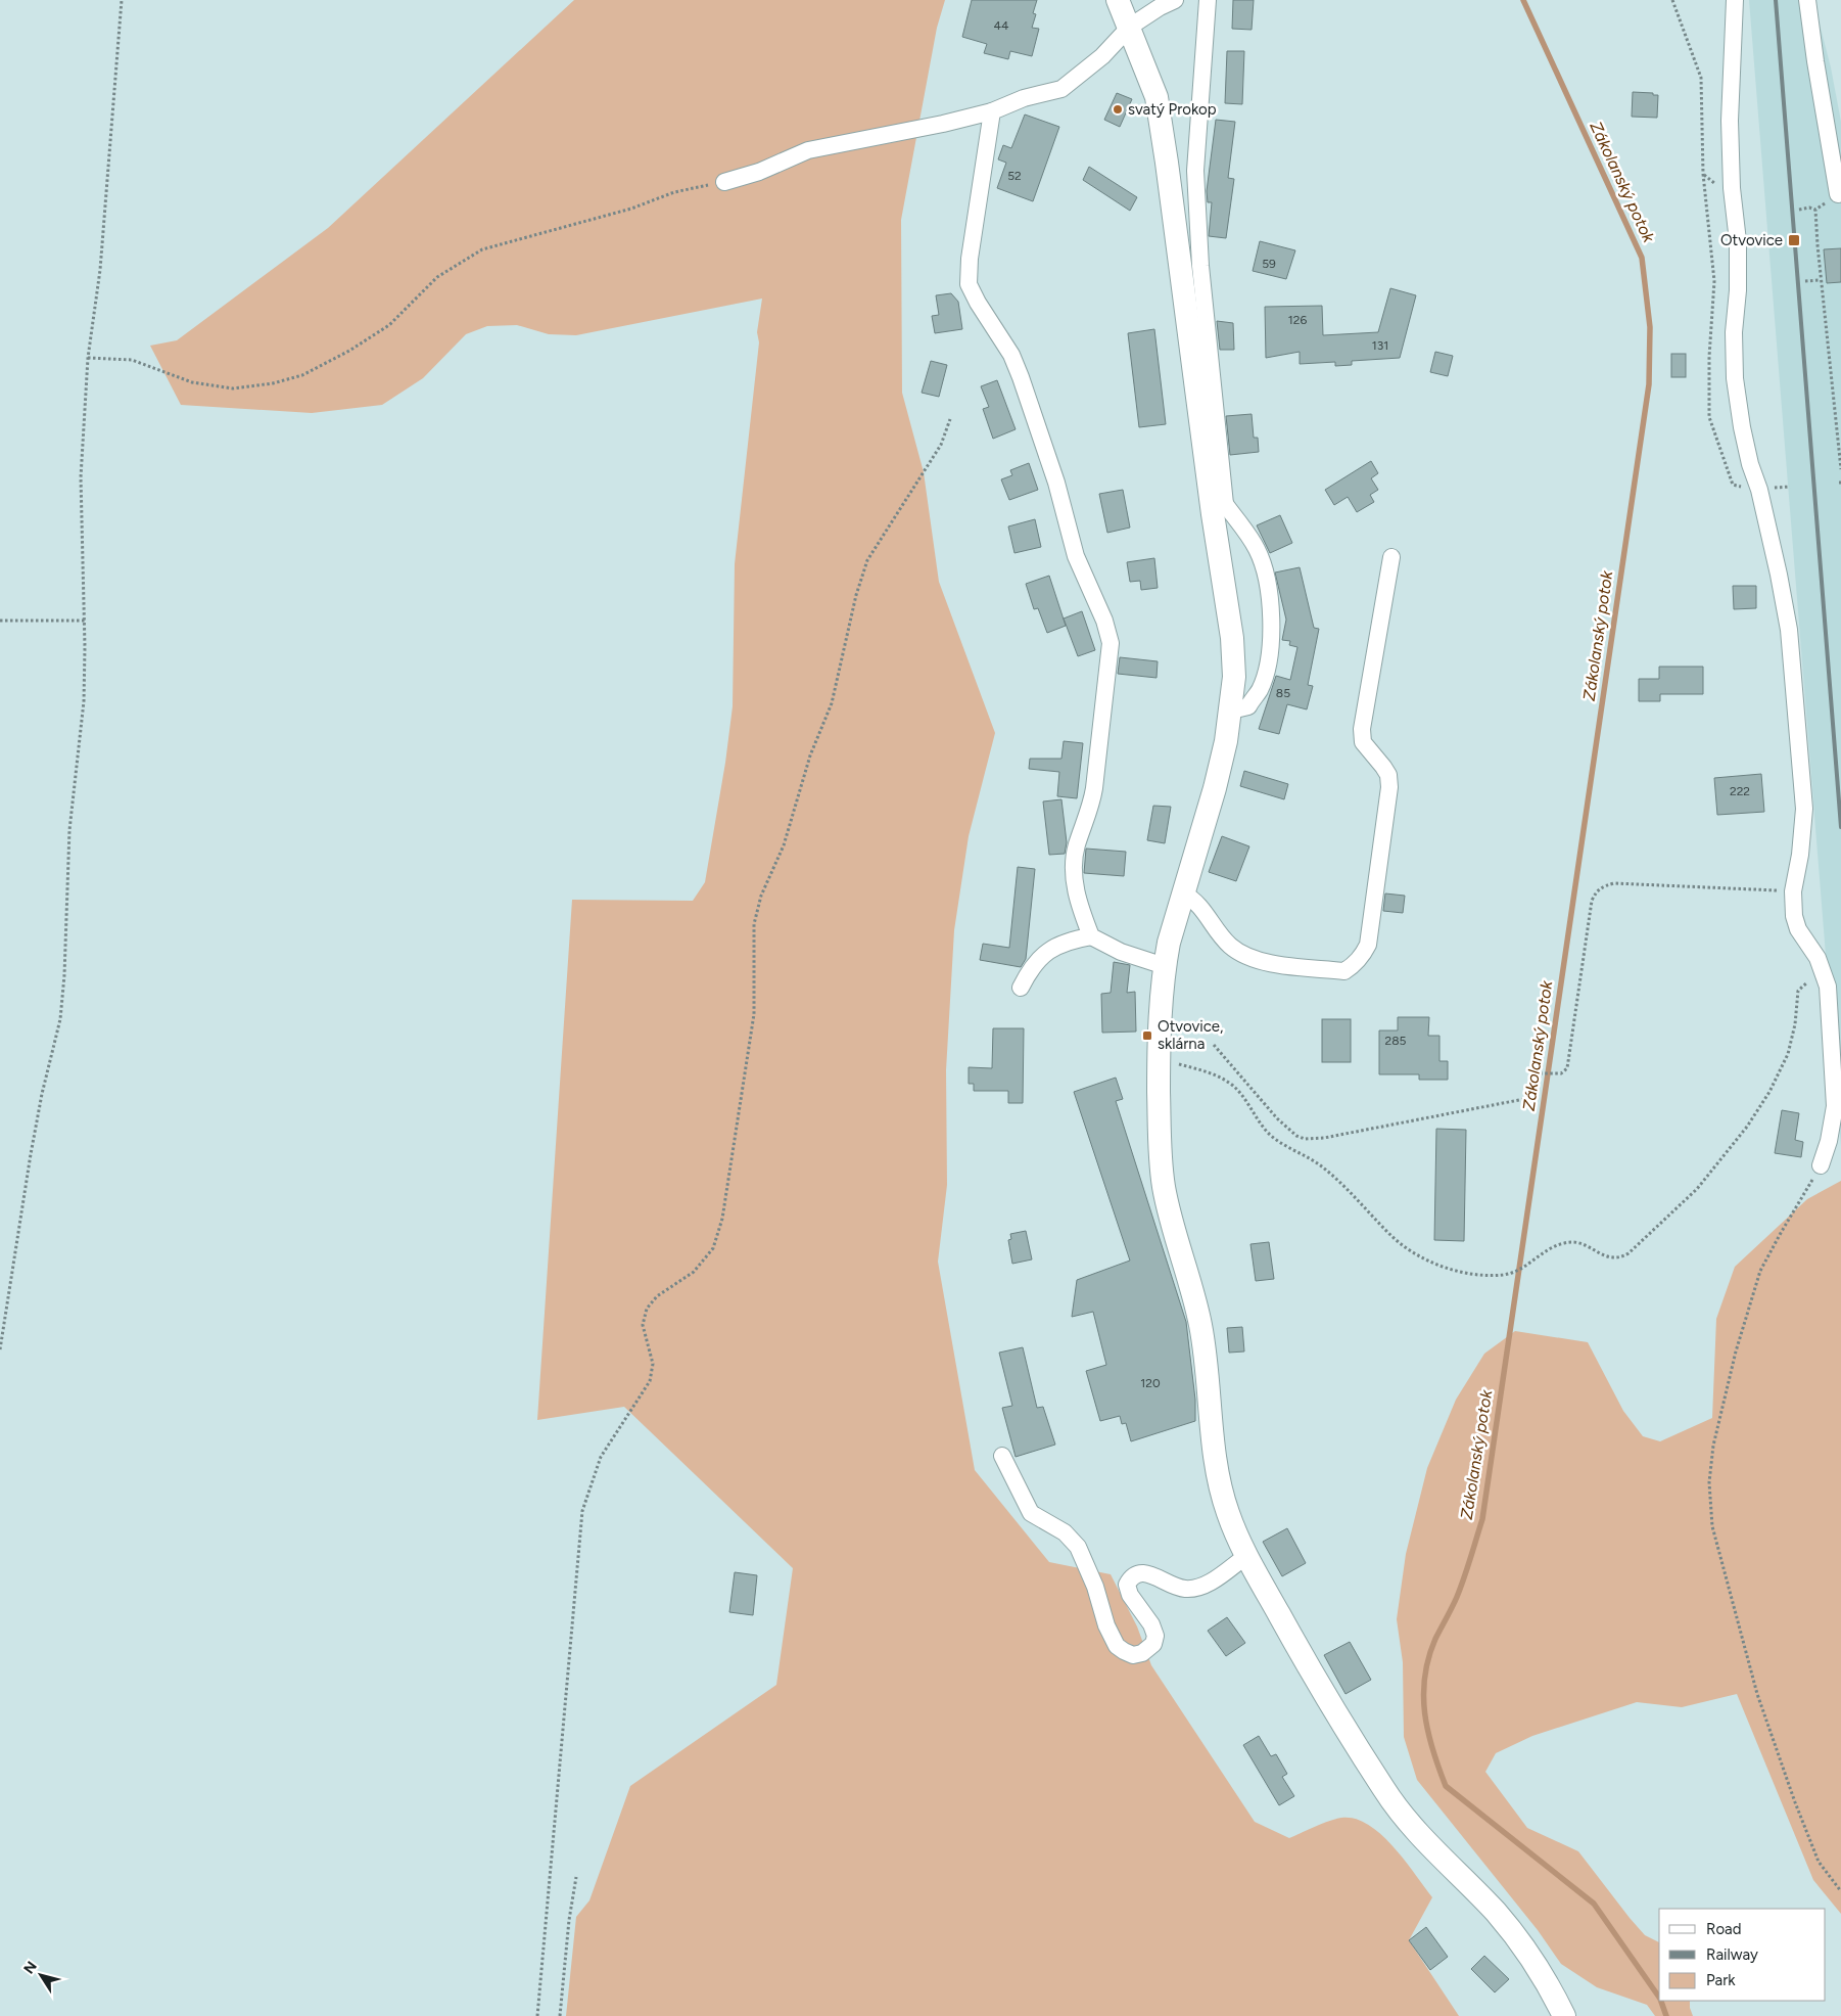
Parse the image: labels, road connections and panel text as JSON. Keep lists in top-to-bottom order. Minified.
{"water":["Zákolanský potok"],"places":{"other":["svatý Prokop"],"transit":["Otvovice","Otvovice, sklárna"]},"house_numbers":["44","52","59","126","131","85","222","285","120"],"legend":["Road","Railway","Park"],"north":"top left"}
